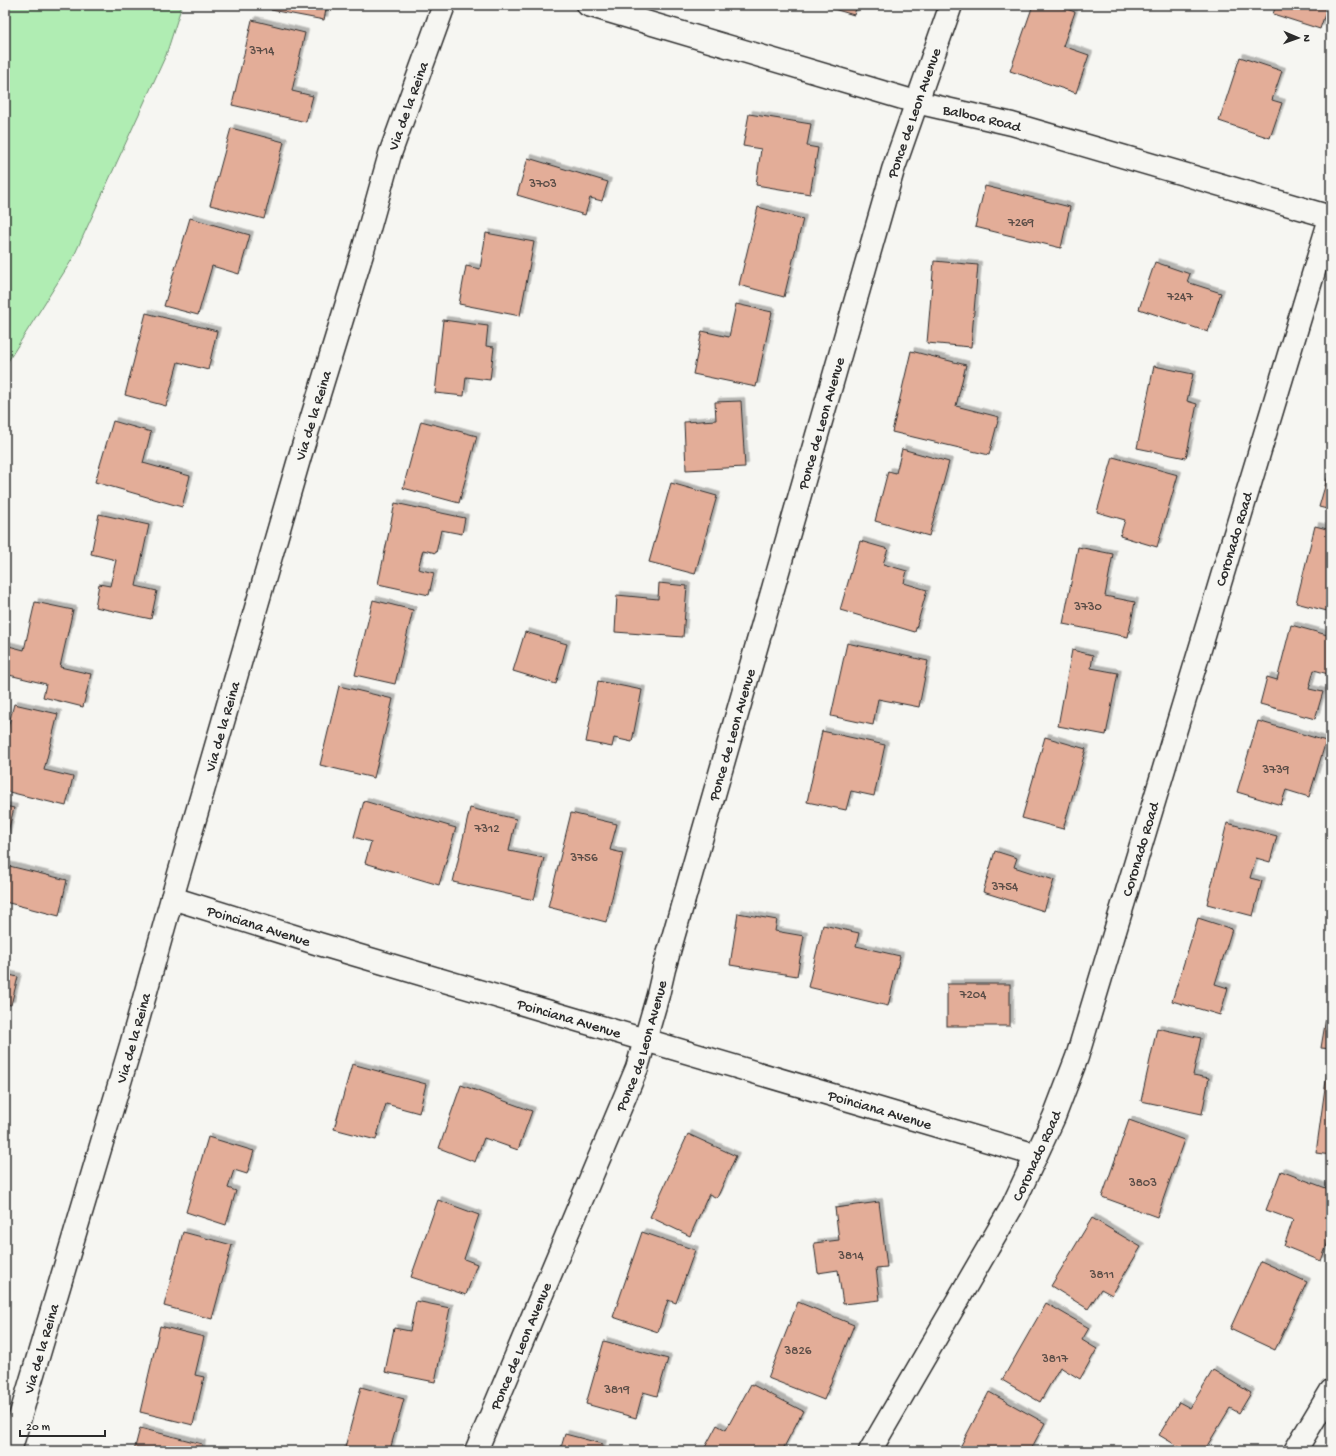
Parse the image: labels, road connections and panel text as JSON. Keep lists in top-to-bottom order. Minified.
{"streets":{"street":["Via de la Reina","Ponce de Leon Avenue","Balboa Road","Coronado Road","Poinciana Avenue"]},"crossings":[["Via de la Reina","Poinciana Avenue"],["Ponce de Leon Avenue","Balboa Road"],["Ponce de Leon Avenue","Poinciana Avenue"],["Balboa Road","Coronado Road"],["Coronado Road","Poinciana Avenue"]],"house_numbers":["3714","3703","7269","7247","3730","3739","7312","3756","3754","7204","3803","3814","3811","3826","3817","3819"],"scale_bar":"20 m","north":"right"}
